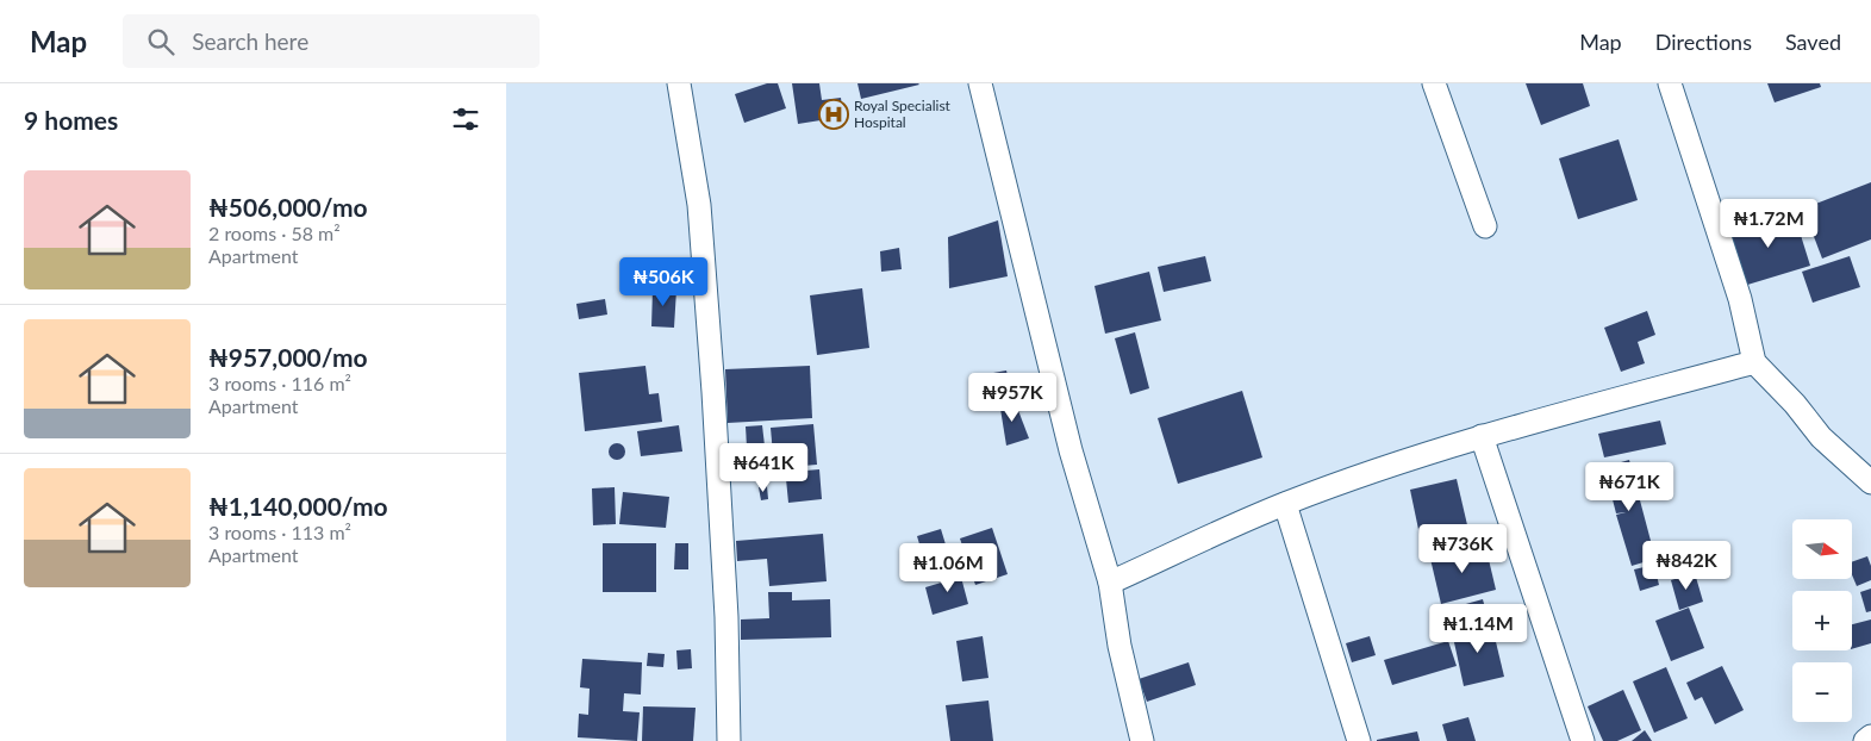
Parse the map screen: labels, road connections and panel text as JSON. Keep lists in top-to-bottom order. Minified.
{"places":{"hospital":["Royal Specialist Hospital"]},"north":"right","page":{"header":"Map","search":"Search here","nav":["Map","Directions","Saved"],"heading":"9 homes","list":[{"name":"₦506,000/mo","note":"2 rooms · 58 m² · Apartment"},{"name":"₦957,000/mo","note":"3 rooms · 116 m² · Apartment"},{"name":"₦1,140,000/mo","note":"3 rooms · 113 m² · Apartment"}],"price":["₦1.72M","₦506K","₦957K","₦641K","₦671K","₦736K","₦842K","₦1.06M","₦1.14M"],"map_buttons":["+","−"]}}
